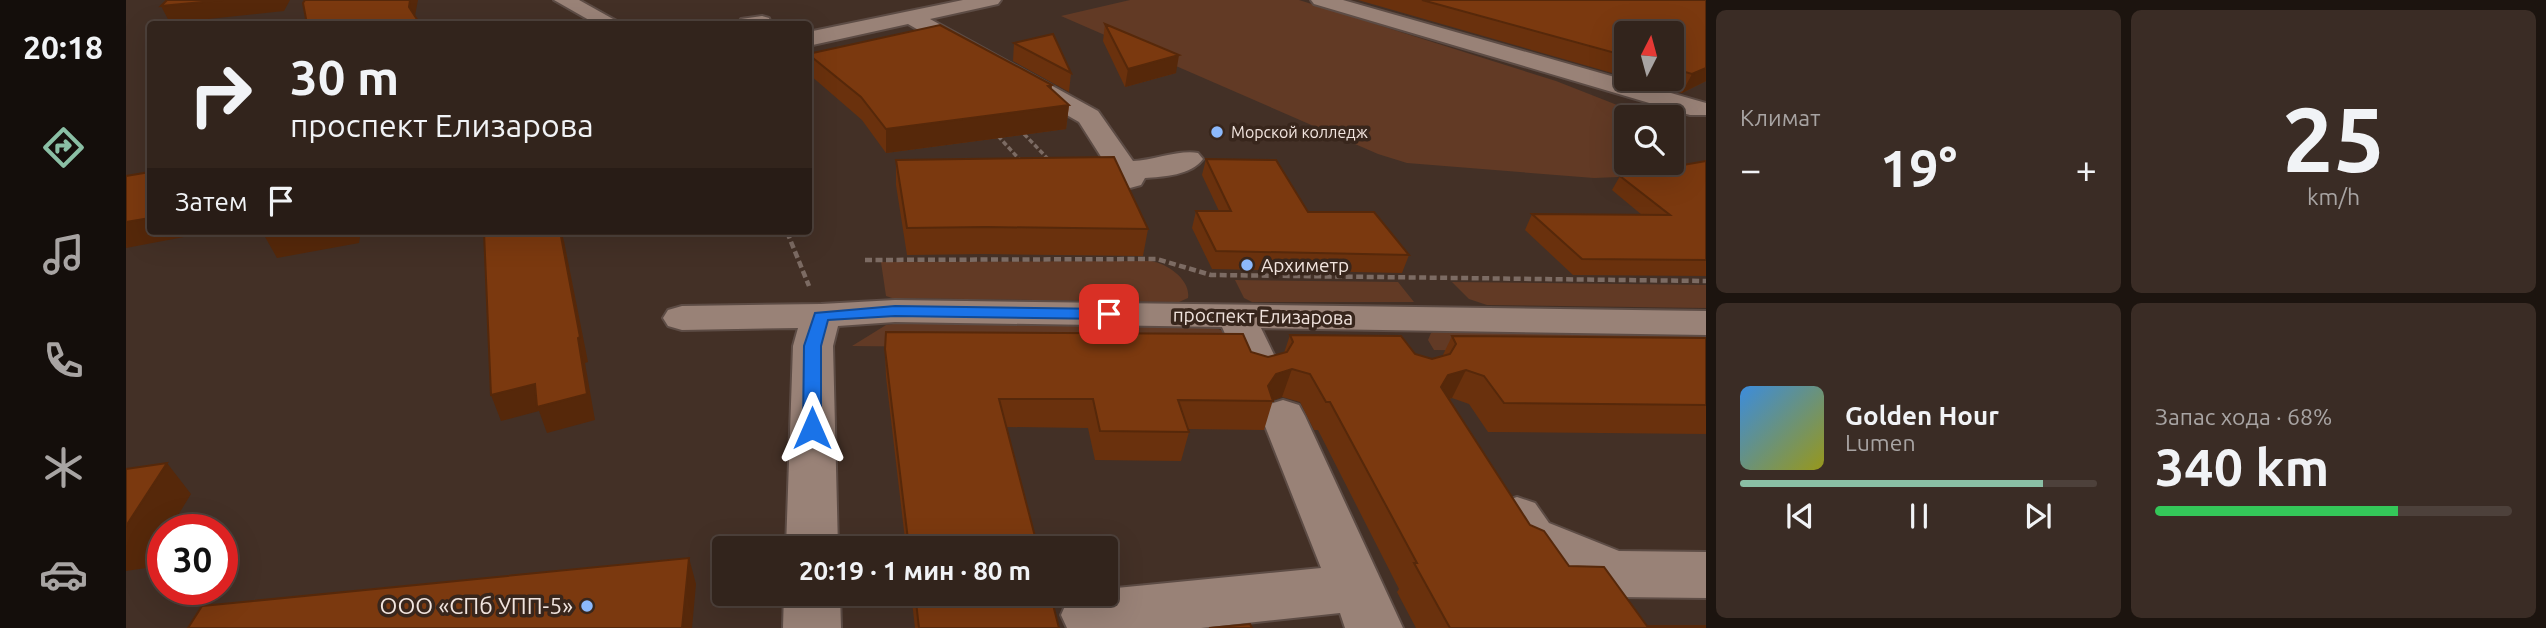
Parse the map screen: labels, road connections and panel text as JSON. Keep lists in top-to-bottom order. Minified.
{"streets":{"street":["проспект Елизарова"]},"places":["Морской колледж","Архиметр","ООО «СПб УПП-5»"],"north":"top","page":{"tabs":"20:18","tile":["Климат",["25","km/h"],["Запас хода · 68%","340 km"]],"turn":["30 m","проспект Елизарова"],"heat":["−","19°","+"],"then":"Затем","song":["Golden Hour","Lumen"],"limit":"30","trip":"20:19 · 1 мин · 80 m"}}
